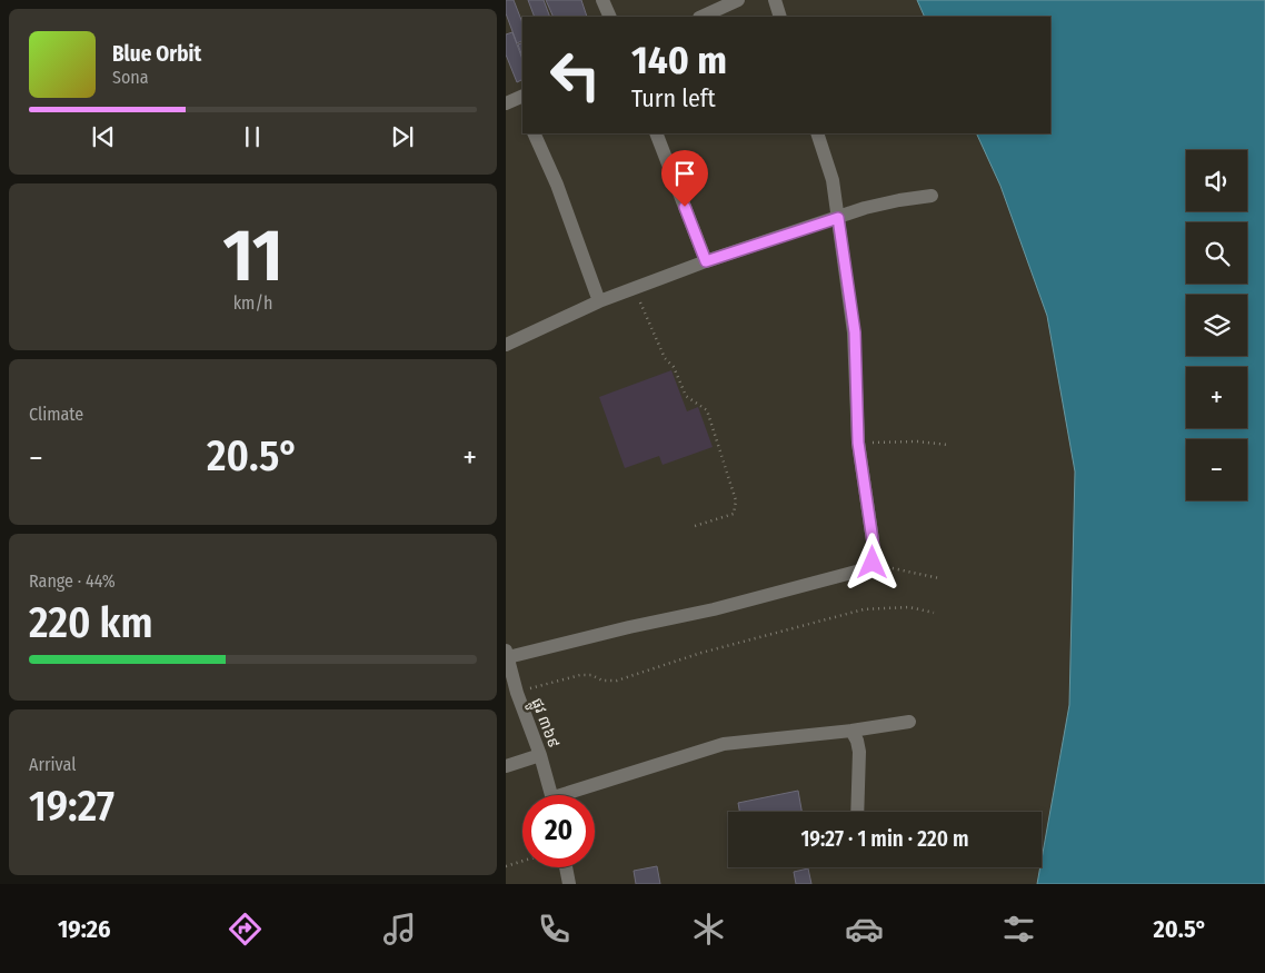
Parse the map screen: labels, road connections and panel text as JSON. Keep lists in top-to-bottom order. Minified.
{"streets":{"street":["ផ្លូវ ៣៦៩"]},"page":{"turn":["140 m","Turn left"],"song":["Blue Orbit","Sona"],"map_buttons":["+","−"],"tile":[["11","km/h"],"Climate",["Range · 44%","220 km"],["Arrival","19:27"]],"heat":["−","20.5°","+"],"limit":"20","trip":"19:27 · 1 min · 220 m","tabs":["19:26","20.5°"]}}
